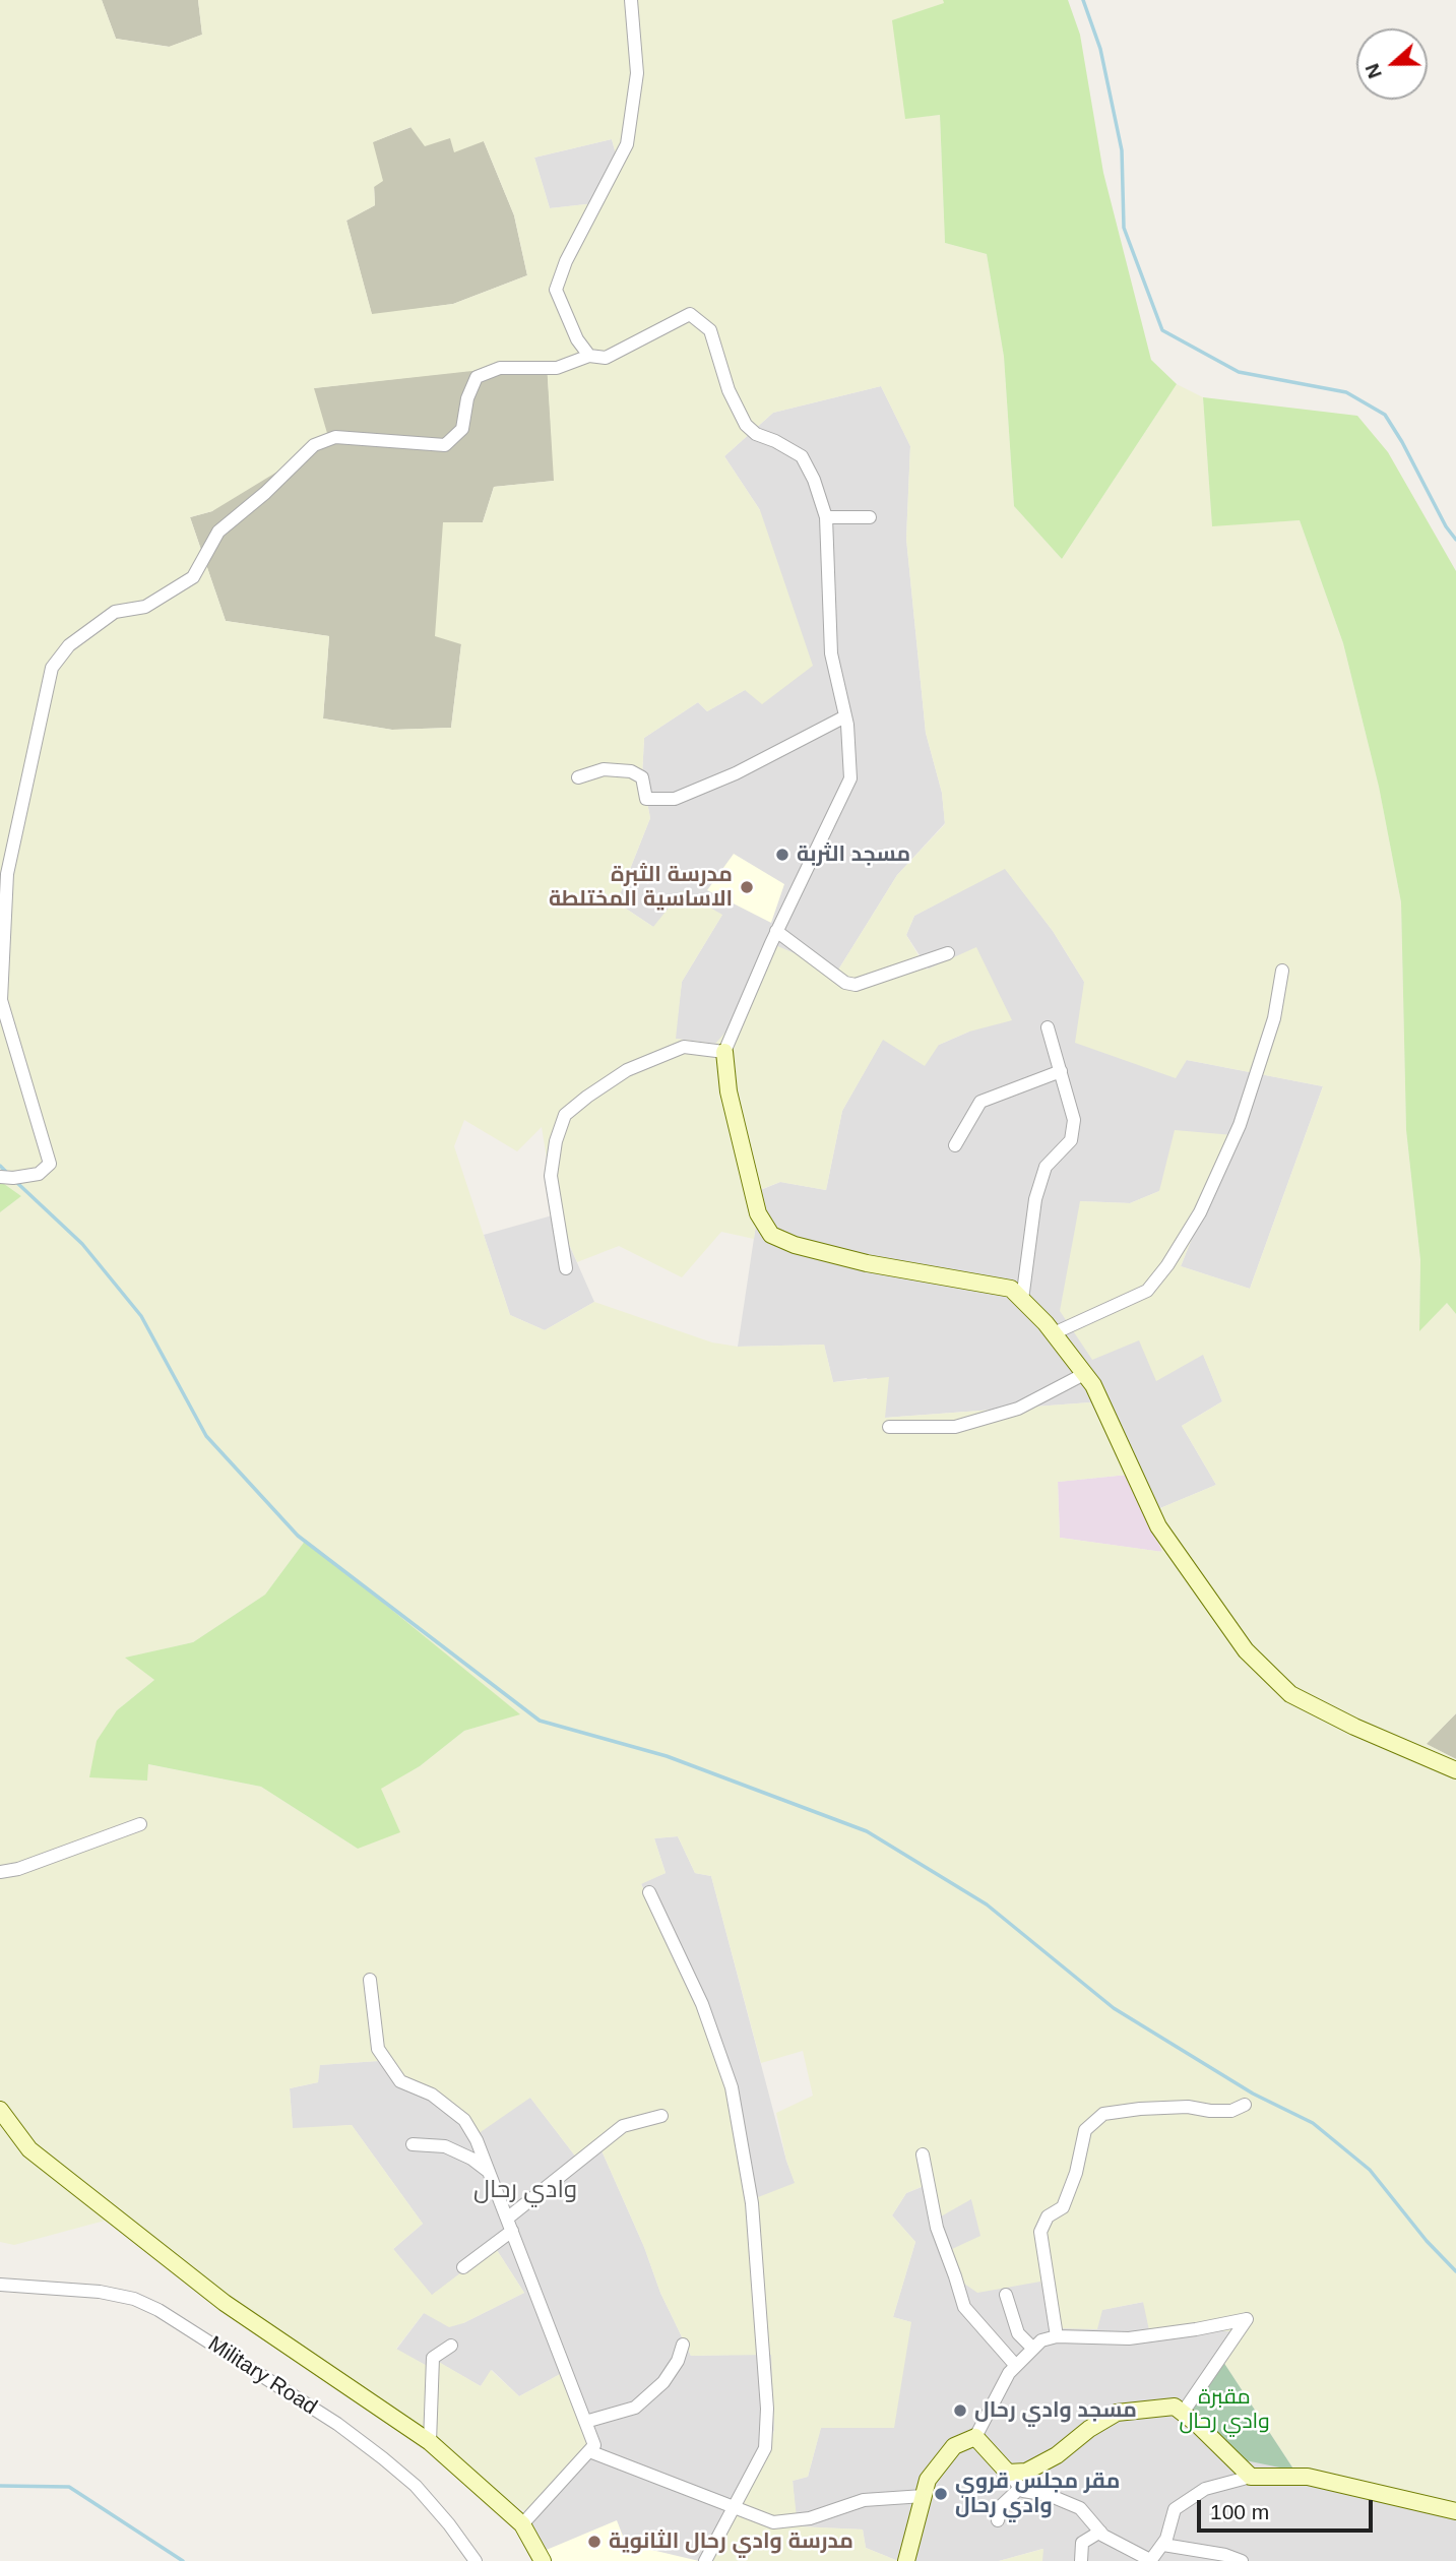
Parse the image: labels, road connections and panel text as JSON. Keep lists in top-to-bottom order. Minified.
{"streets":{"street":["Military Road"]},"districts":["وادي رحال"],"parks":["مقبرة وادي رحال"],"places":["مسجد الثربة","مدرسة الثبرة الاساسية المختلطة","مسجد وادي رحال","مقر مجلس قروي وادي رحال","مدرسة وادي رحال الثانوية"],"scale_bar":"100 m","north":"left"}
